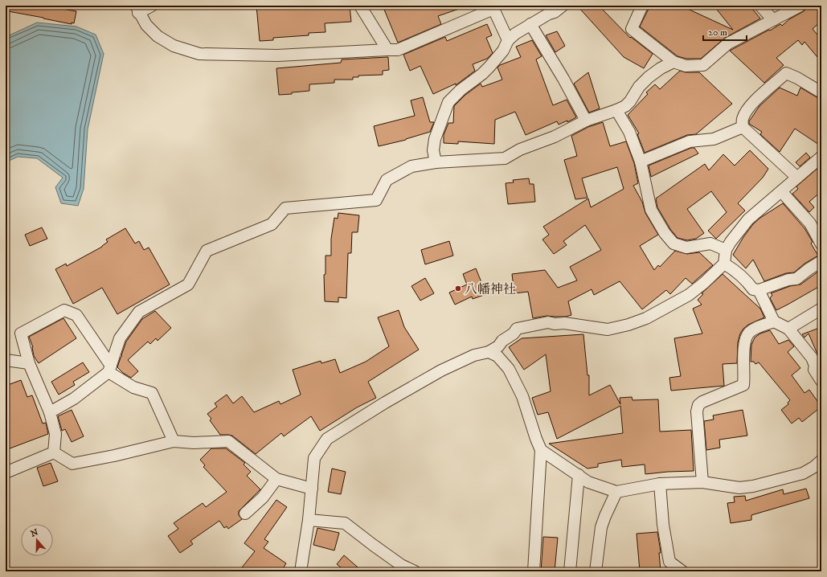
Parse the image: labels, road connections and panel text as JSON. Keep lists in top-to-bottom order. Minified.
{"places":["八幡神社"],"scale_bar":"20 m","north":"top"}
